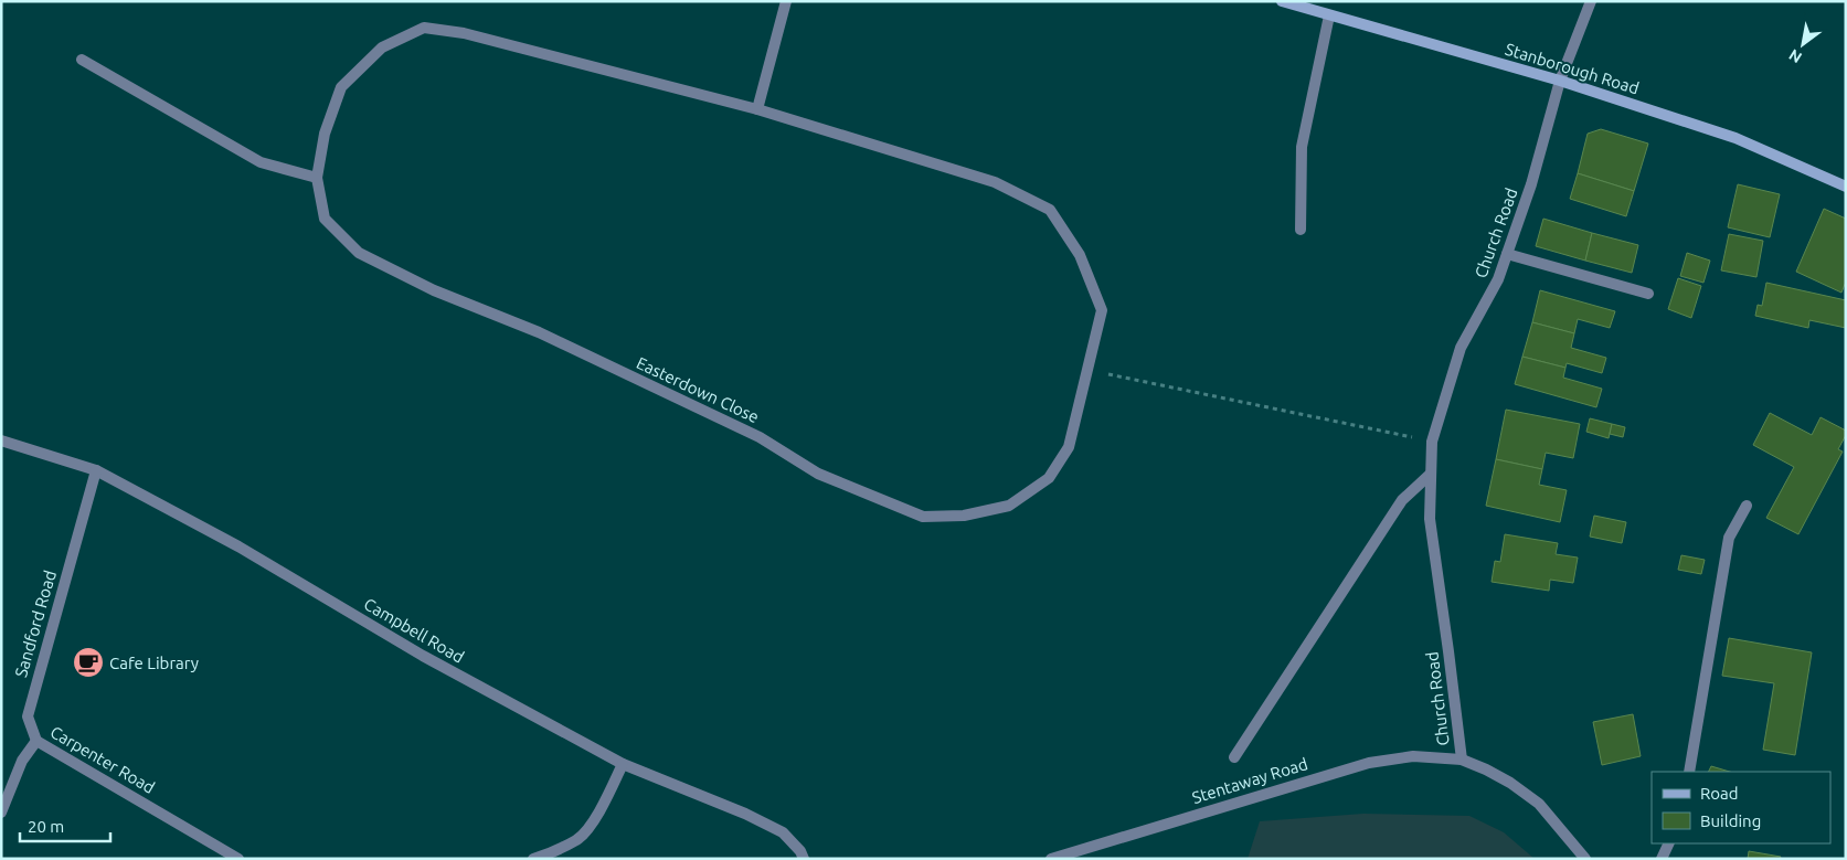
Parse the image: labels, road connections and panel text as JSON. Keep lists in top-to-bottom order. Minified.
{"streets":{"street":["Stanborough Road","Church Road","Easterdown Close","Sandford Road","Campbell Road","Carpenter Road","Stentaway Road"]},"crossings":[["Stanborough Road","Church Road"],["Church Road","Stentaway Road"],["Sandford Road","Campbell Road"],["Sandford Road","Carpenter Road"]],"places":{"cafe":["Cafe Library"]},"legend":["Road","Building"],"scale_bar":"20 m","north":"bottom left"}
